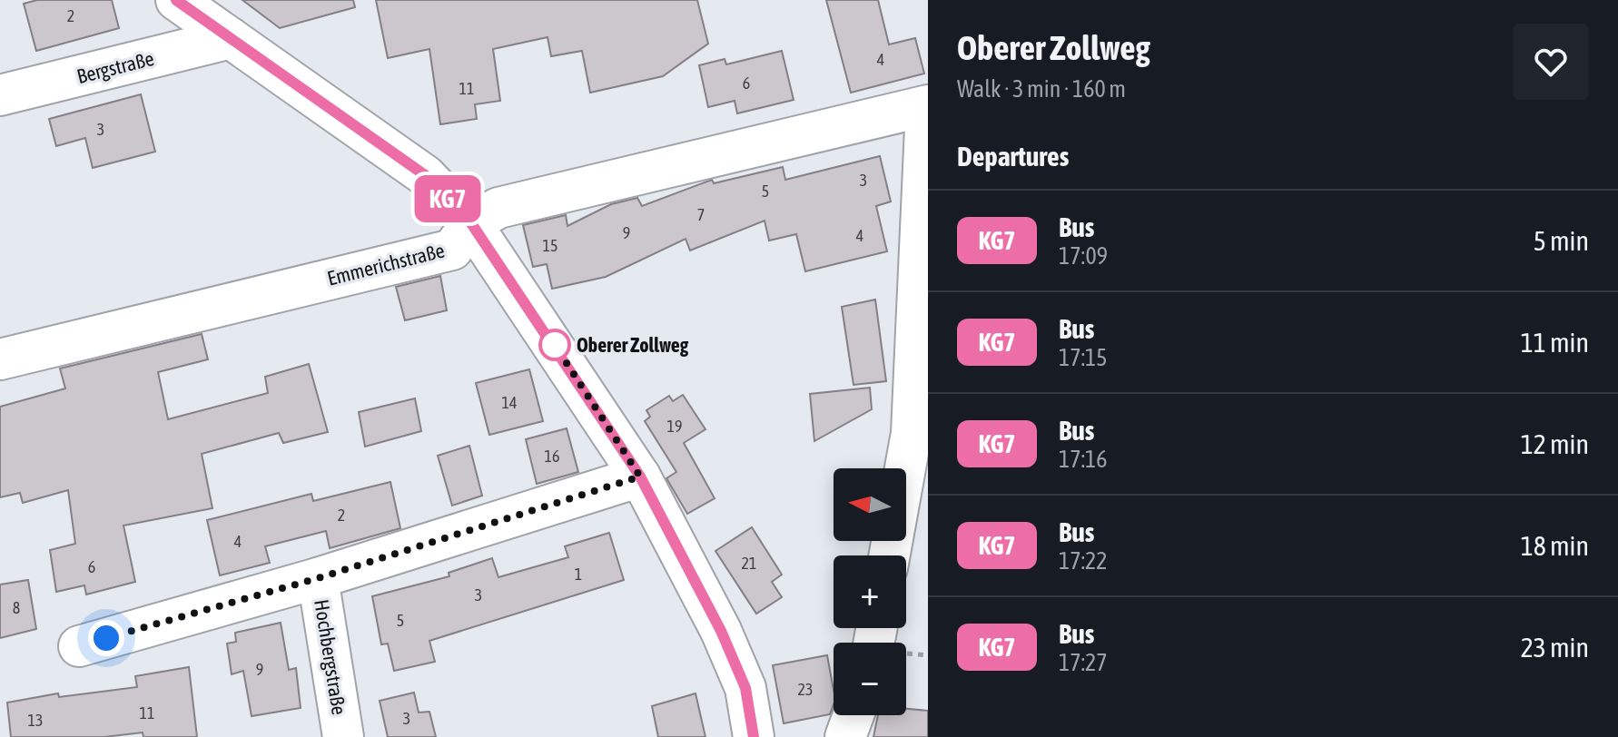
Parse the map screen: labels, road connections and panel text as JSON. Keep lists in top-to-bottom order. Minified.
{"streets":{"street":["Bergstraße","Emmerichstraße","Hochbergstraße"]},"places":["Oberer Zollweg"],"lines":["bus line KG7"],"house_numbers":["2","4","6","11","3","3","5","7","9","4","15","14","19","16","2","4","21","6","1","3","8","5","9","23","11","3","13"],"north":"left","page":{"on_map":"KG7","heading":[["Oberer Zollweg","Walk · 3 min · 160 m"],"Departures"],"list":[{"mark":"KG7","name":"Bus","note":"17:09","value":"5 min"},{"mark":"KG7","name":"Bus","note":"17:15","value":"11 min"},{"mark":"KG7","name":"Bus","note":"17:16","value":"12 min"},{"mark":"KG7","name":"Bus","note":"17:22","value":"18 min"},{"mark":"KG7","name":"Bus","note":"17:27","value":"23 min"}],"map_buttons":["+","−"]}}
